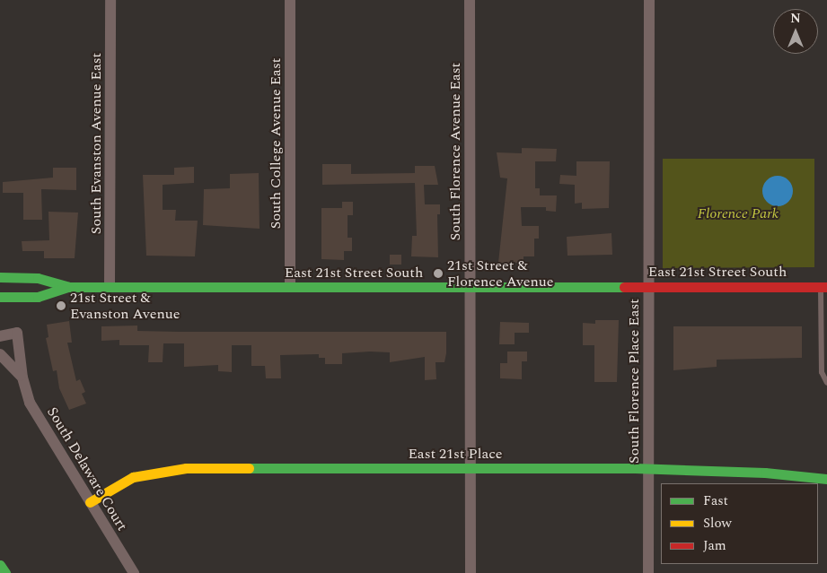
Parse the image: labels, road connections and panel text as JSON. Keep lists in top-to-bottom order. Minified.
{"streets":{"main road":["East 21st Street South","East 21st Place"],"street":["South Evanston Avenue East","South College Avenue East","South Florence Avenue East","South Florence Place East","South Delaware Court"]},"crossings":[["South Evanston Avenue East","East 21st Street South"],["South College Avenue East","East 21st Street South"],["South Florence Avenue East","East 21st Street South"],["South Florence Avenue East","East 21st Place"],["East 21st Street South","South Florence Place East"],["South Florence Place East","East 21st Place"],["East 21st Place","South Delaware Court"]],"parks":["Florence Park"],"places":["21st Street & Florence Avenue","21st Street & Evanston Avenue"],"legend":["Fast","Slow","Jam"],"north":"top"}
